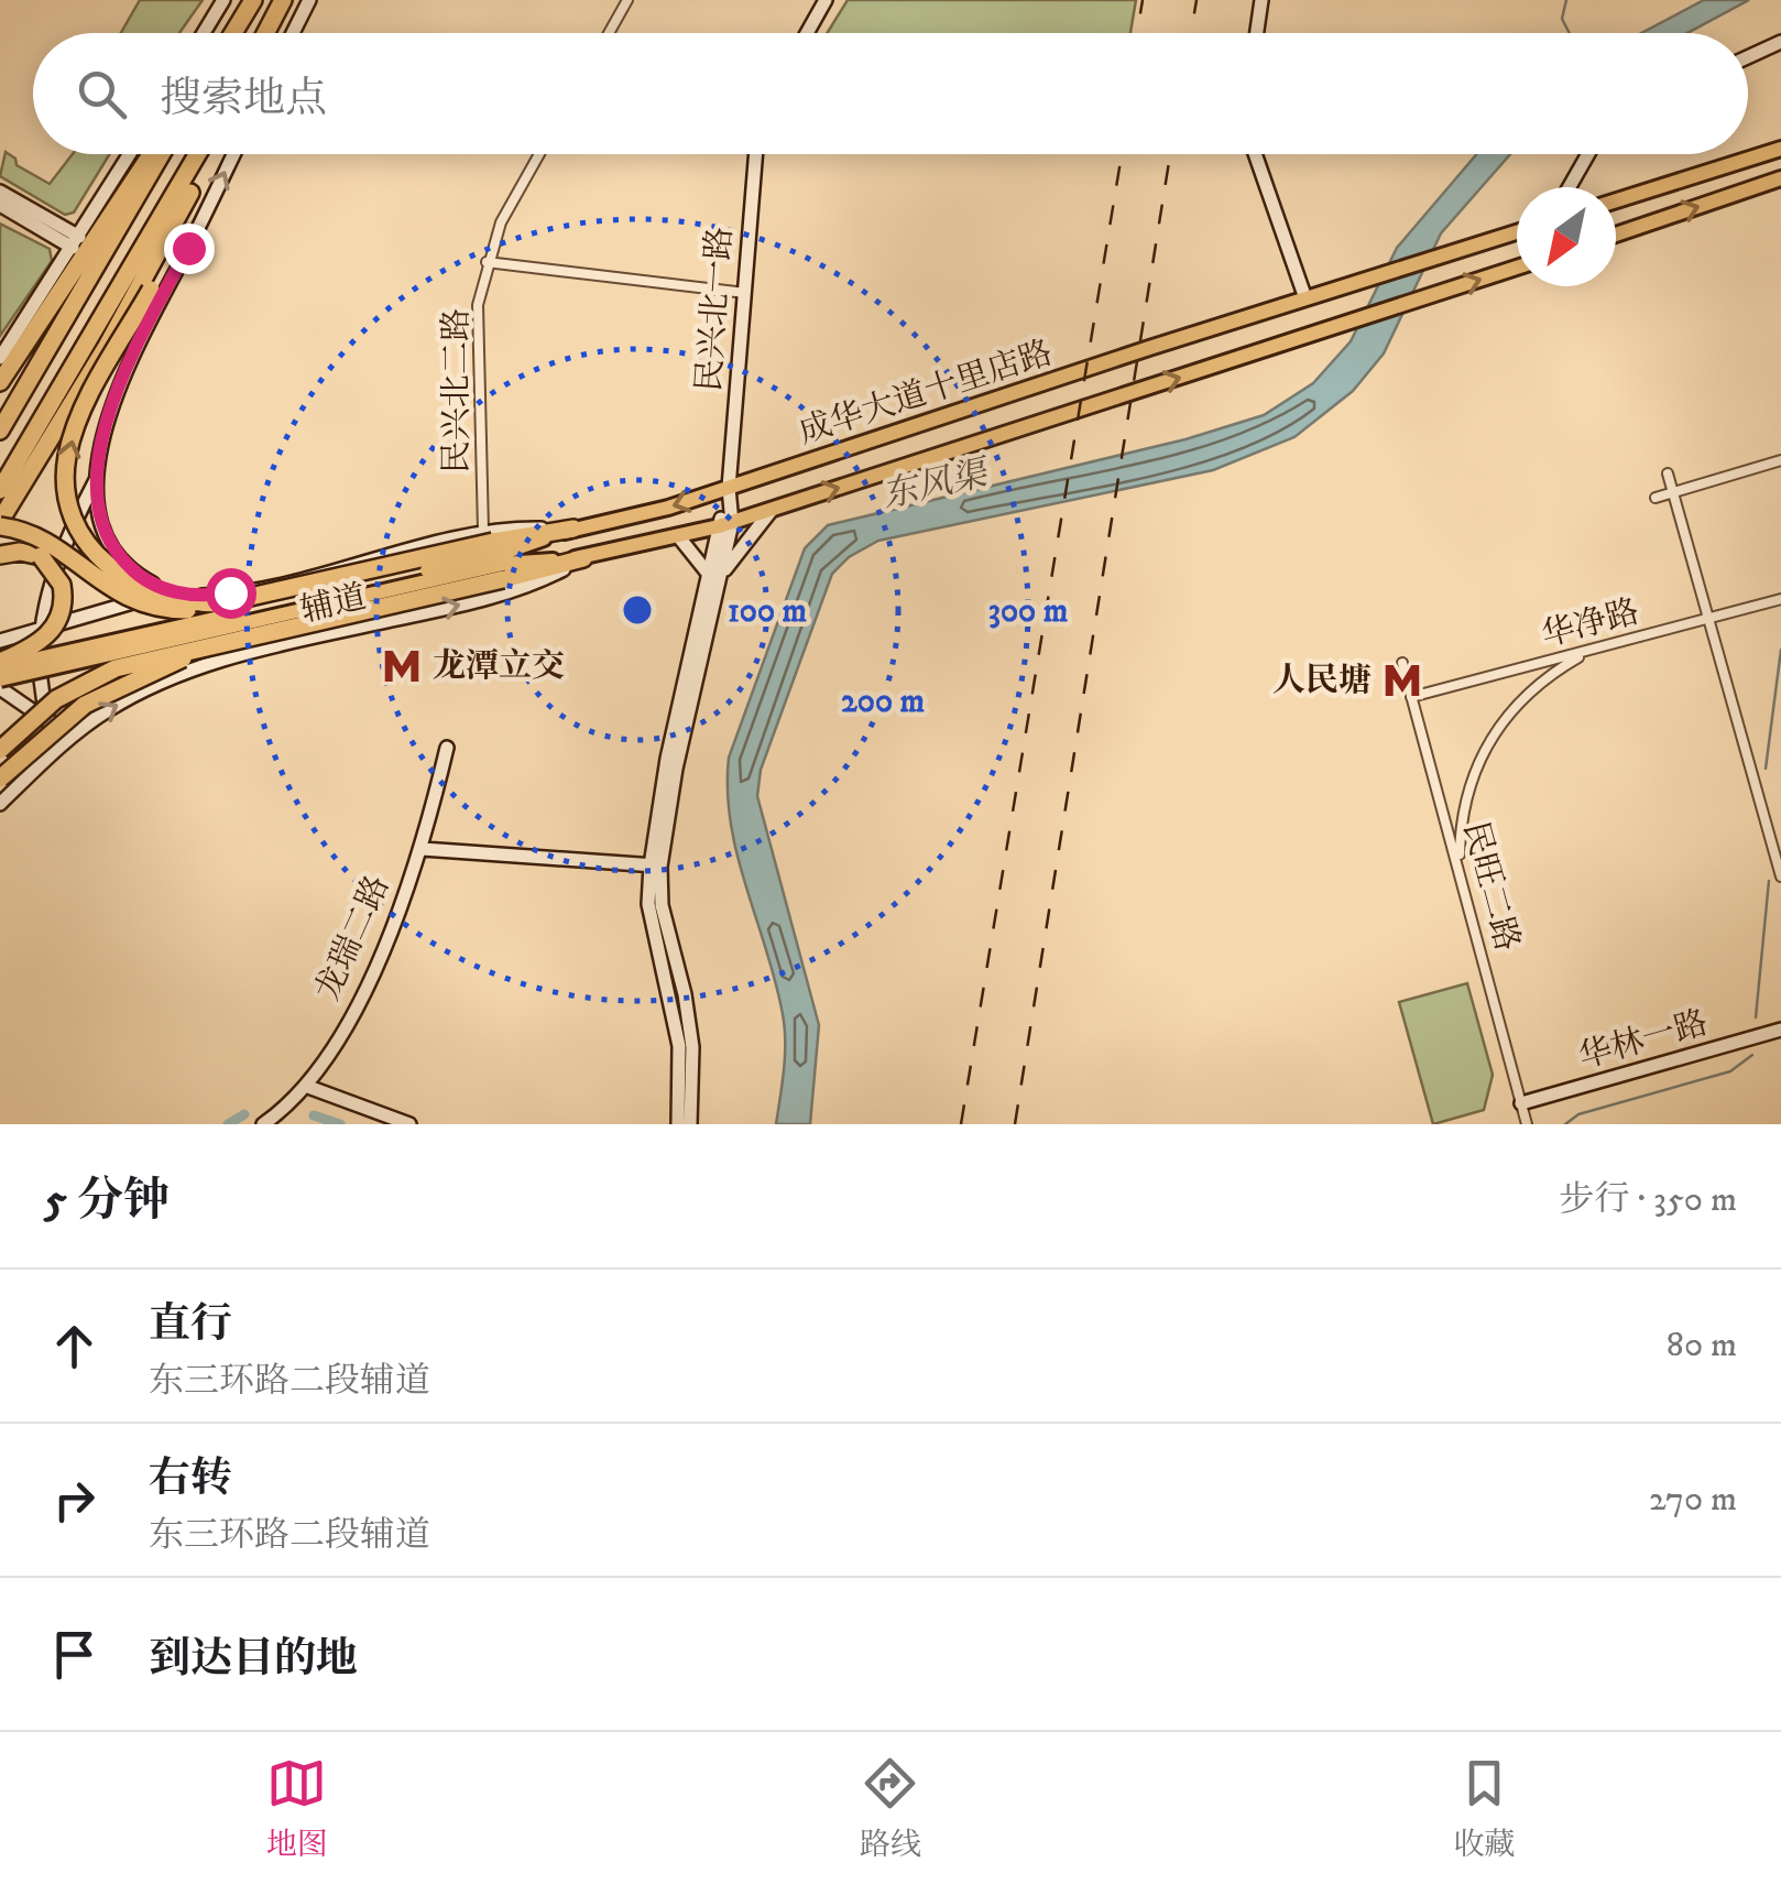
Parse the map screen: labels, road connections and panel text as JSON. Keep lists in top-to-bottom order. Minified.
{"streets":{"main road":["成华大道十里店路"],"street":["民兴北一路","民兴北二路","辅道","华净路","民旺二路","龙瑞二路","华林一路"]},"crossings":[["民兴北一路","成华大道十里店路"],["成华大道十里店路","辅道"],["华净路","民旺二路"],["民旺二路","华林一路"]],"water":["东风渠"],"places":{"metro station":["龙潭立交","人民塘"]},"north":"bottom left","page":{"search":"搜索地点","heading":["5 分钟","步行 · 350 m"],"list":[["直行","东三环路二段辅道","80 m"],["右转","东三环路二段辅道","270 m"],"到达目的地"],"nav":["地图","路线","收藏"]},"rings":["100 m","300 m","200 m"]}
